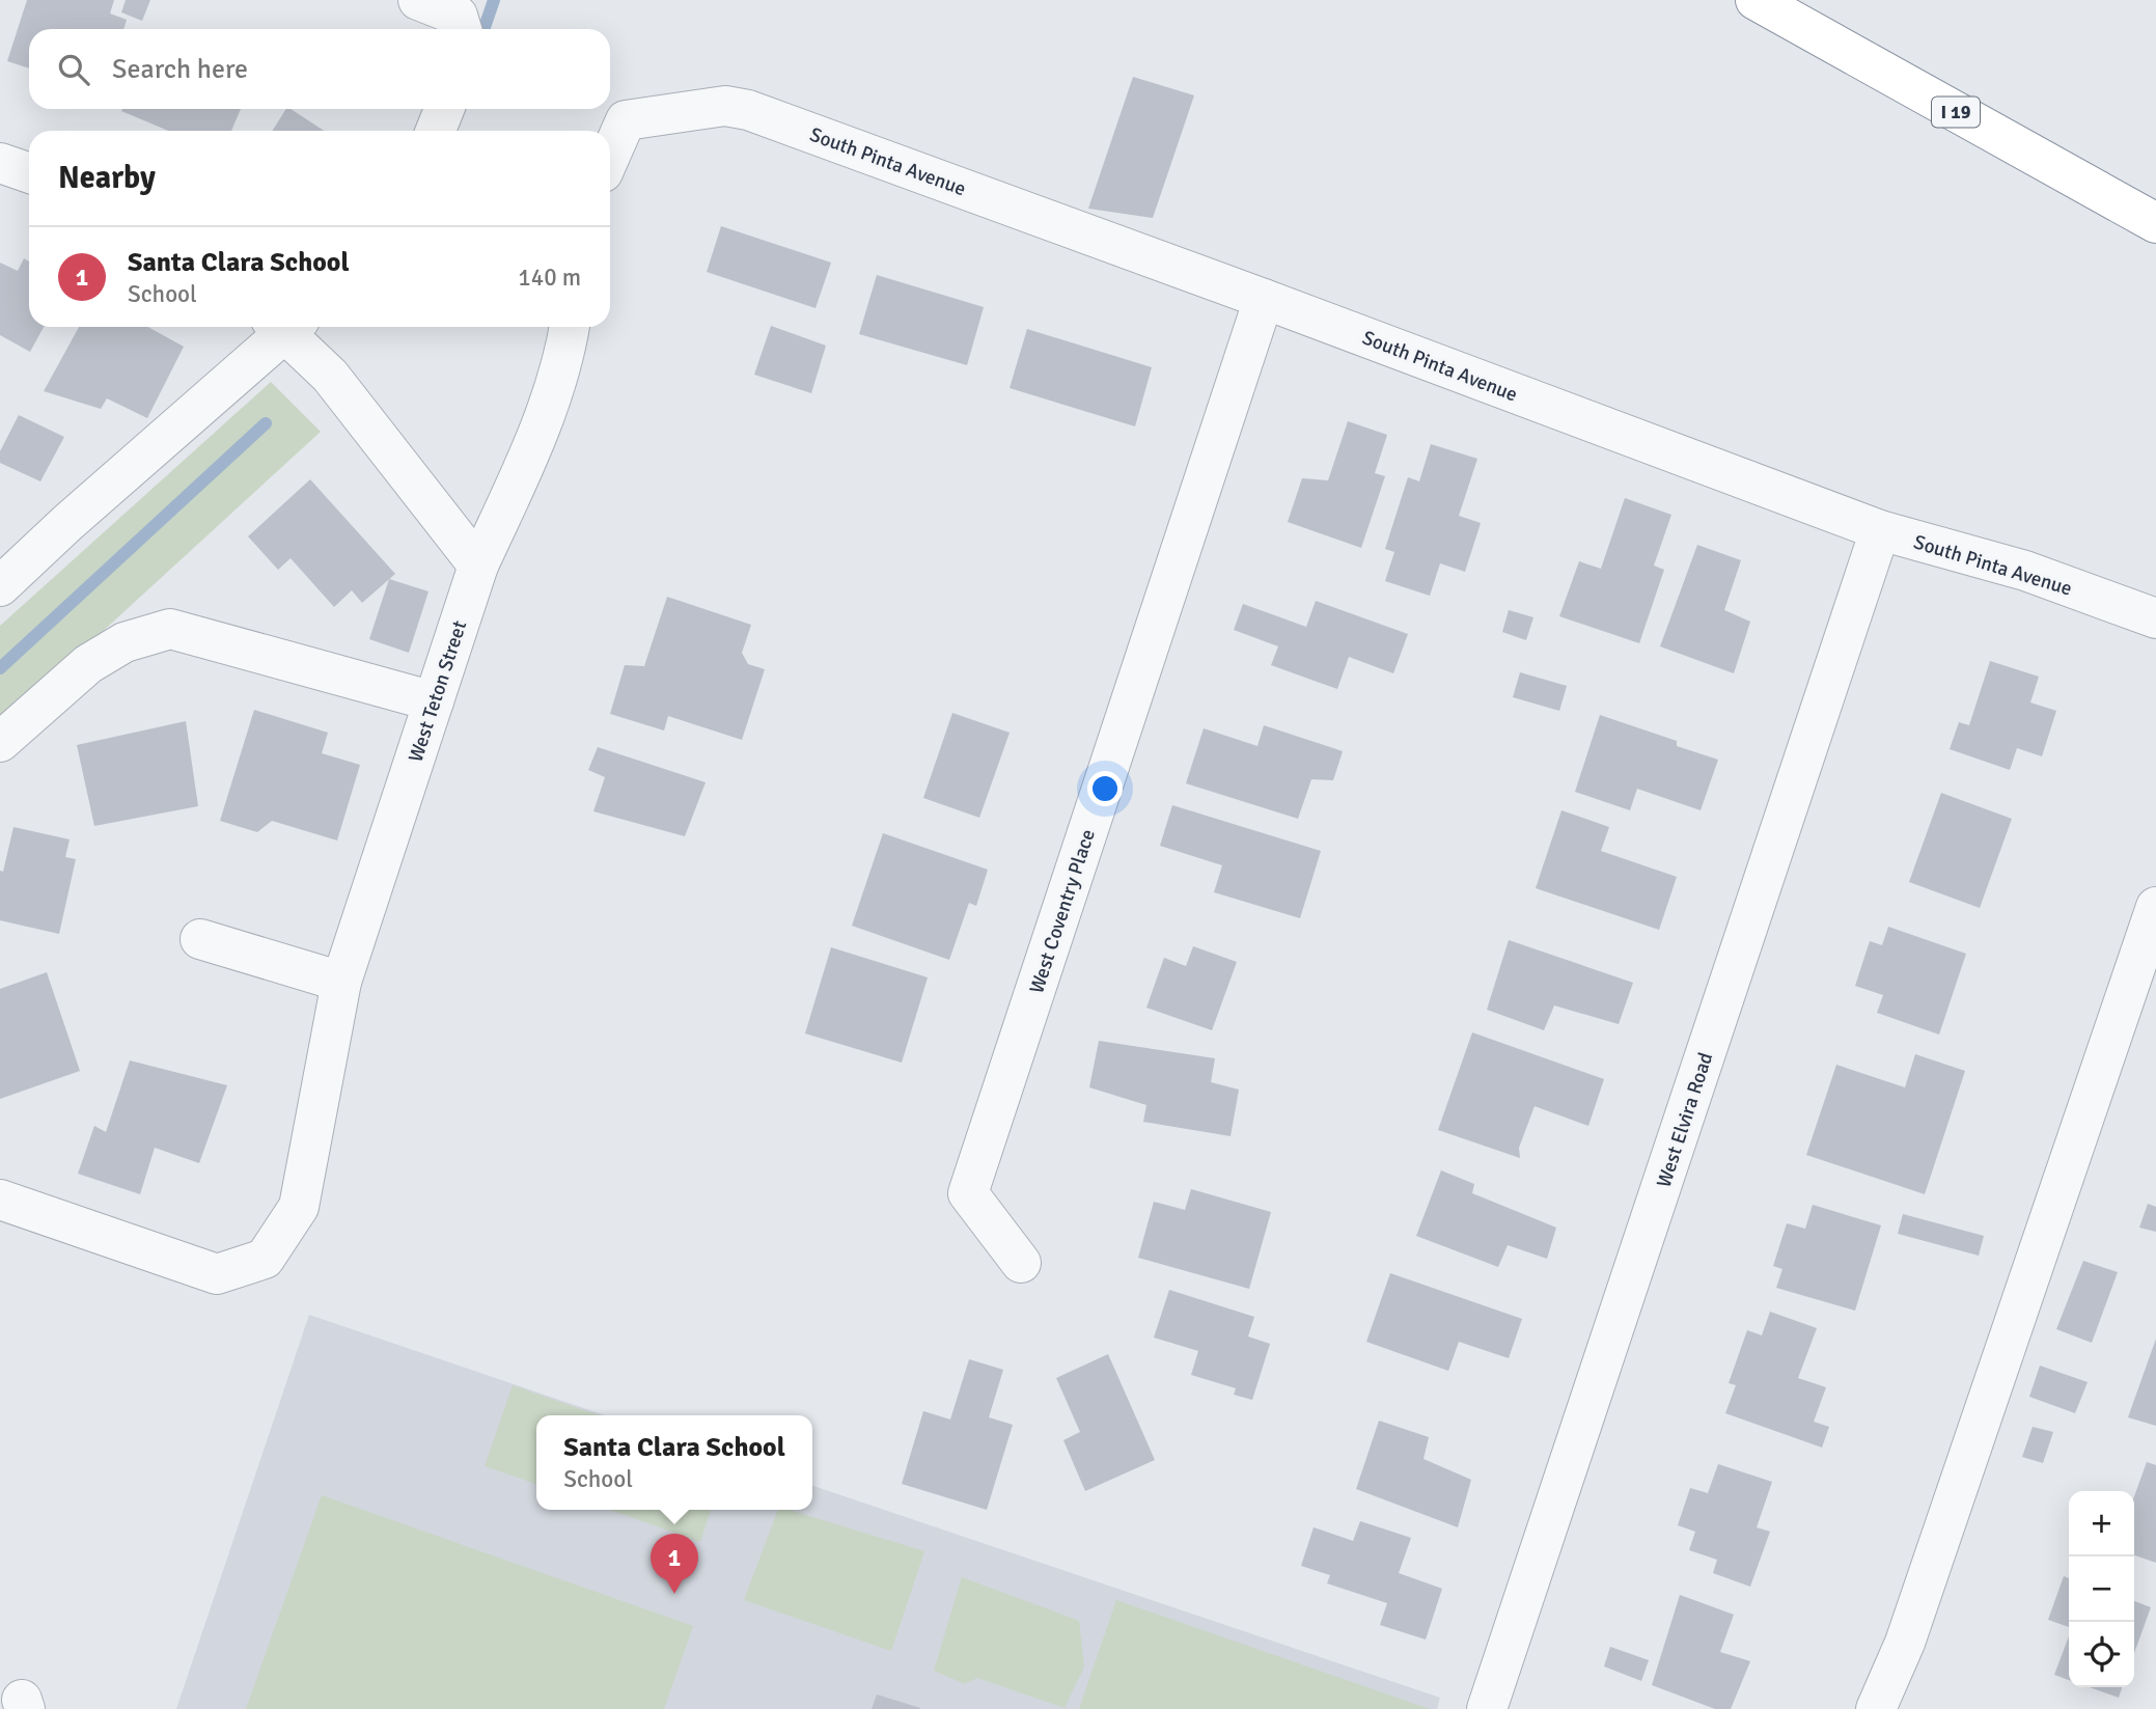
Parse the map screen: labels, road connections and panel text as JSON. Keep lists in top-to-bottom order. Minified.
{"streets":{"highway":["I 19"],"street":["South Pinta Avenue","West Teton Street","West Coventry Place","West Elvira Road"]},"crossings":[["South Pinta Avenue","West Coventry Place"],["South Pinta Avenue","West Elvira Road"]],"page":{"search":"Search here","heading":"Nearby","list":[{"mark":"1","name":"Santa Clara School","note":"School","value":"140 m"}],"popup":["Santa Clara School","School"],"map_buttons":["+","−"],"pins":"1"}}
